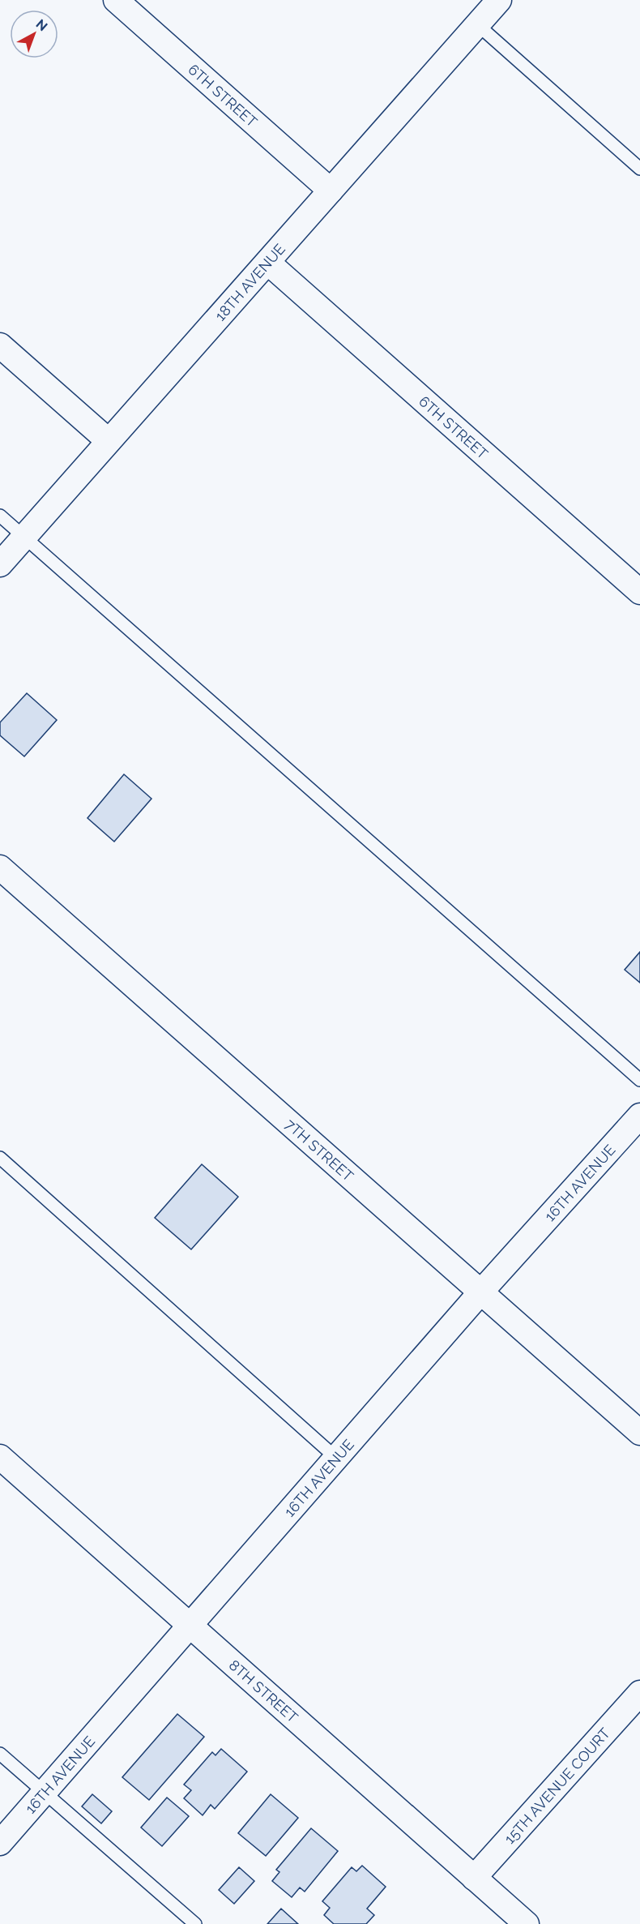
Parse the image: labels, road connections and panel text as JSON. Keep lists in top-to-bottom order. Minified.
{"streets":{"street":["6TH STREET","18TH AVENUE","7TH STREET","16TH AVENUE","8TH STREET","15TH AVENUE COURT"]},"crossings":[["6TH STREET","18TH AVENUE"],["7TH STREET","16TH AVENUE"],["16TH AVENUE","8TH STREET"],["8TH STREET","15TH AVENUE COURT"]],"north":"top right"}
